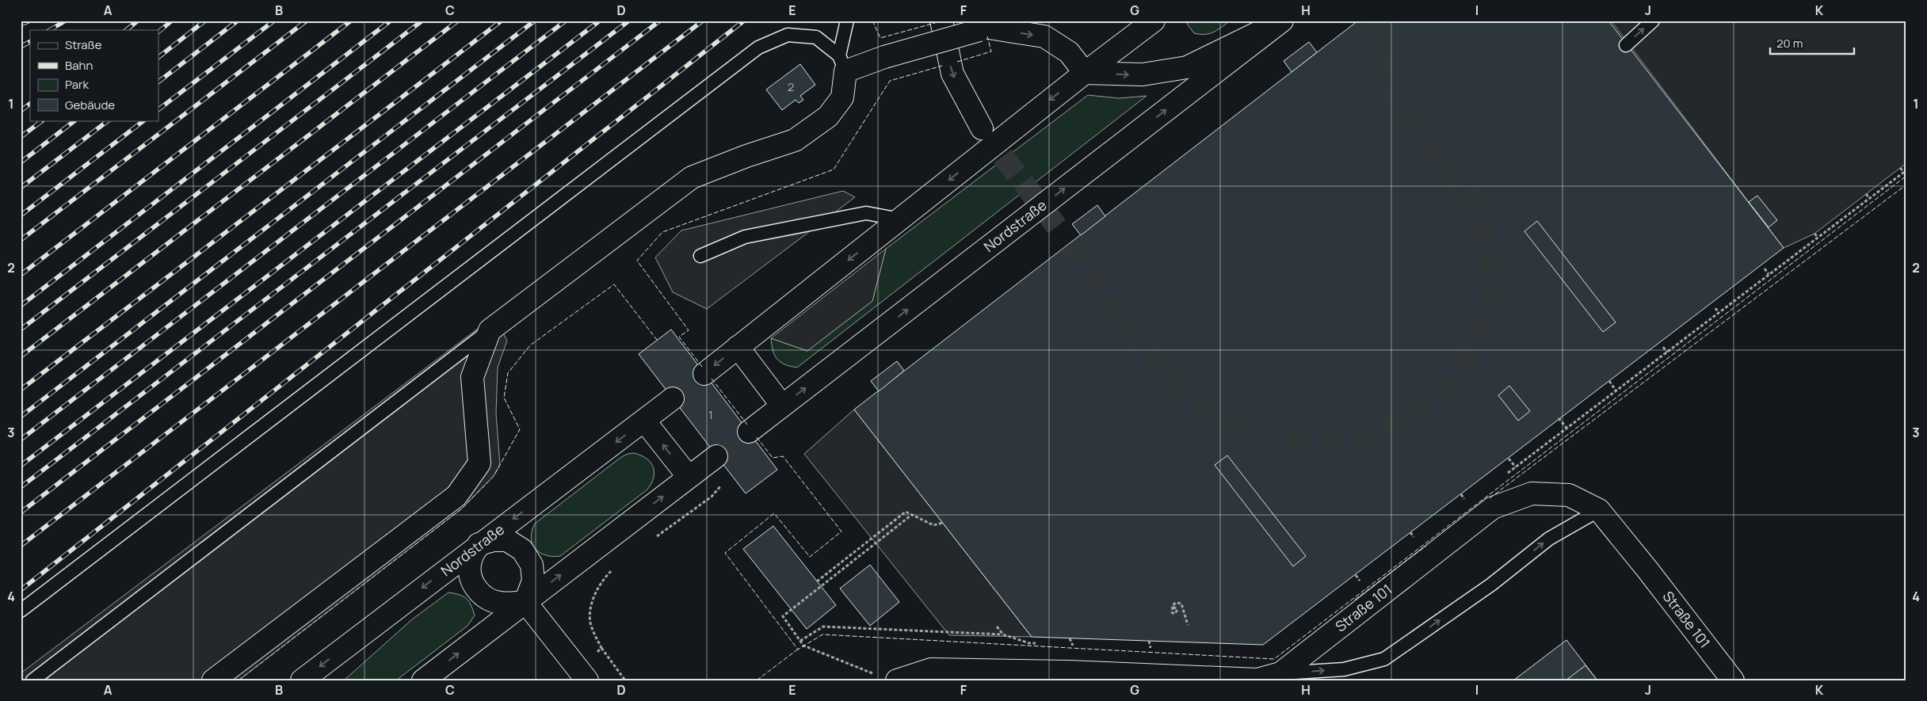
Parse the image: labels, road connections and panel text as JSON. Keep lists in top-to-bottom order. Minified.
{"streets":{"street":["Nordstraße","Straße 101"]},"house_numbers":["2","1"],"legend":["Straße","Bahn","Park","Gebäude"],"scale_bar":"20 m","grid":{"columns":["A","B","C","D","E","F","G","H","I","J","K"],"rows":["1","2","3","4"]}}
